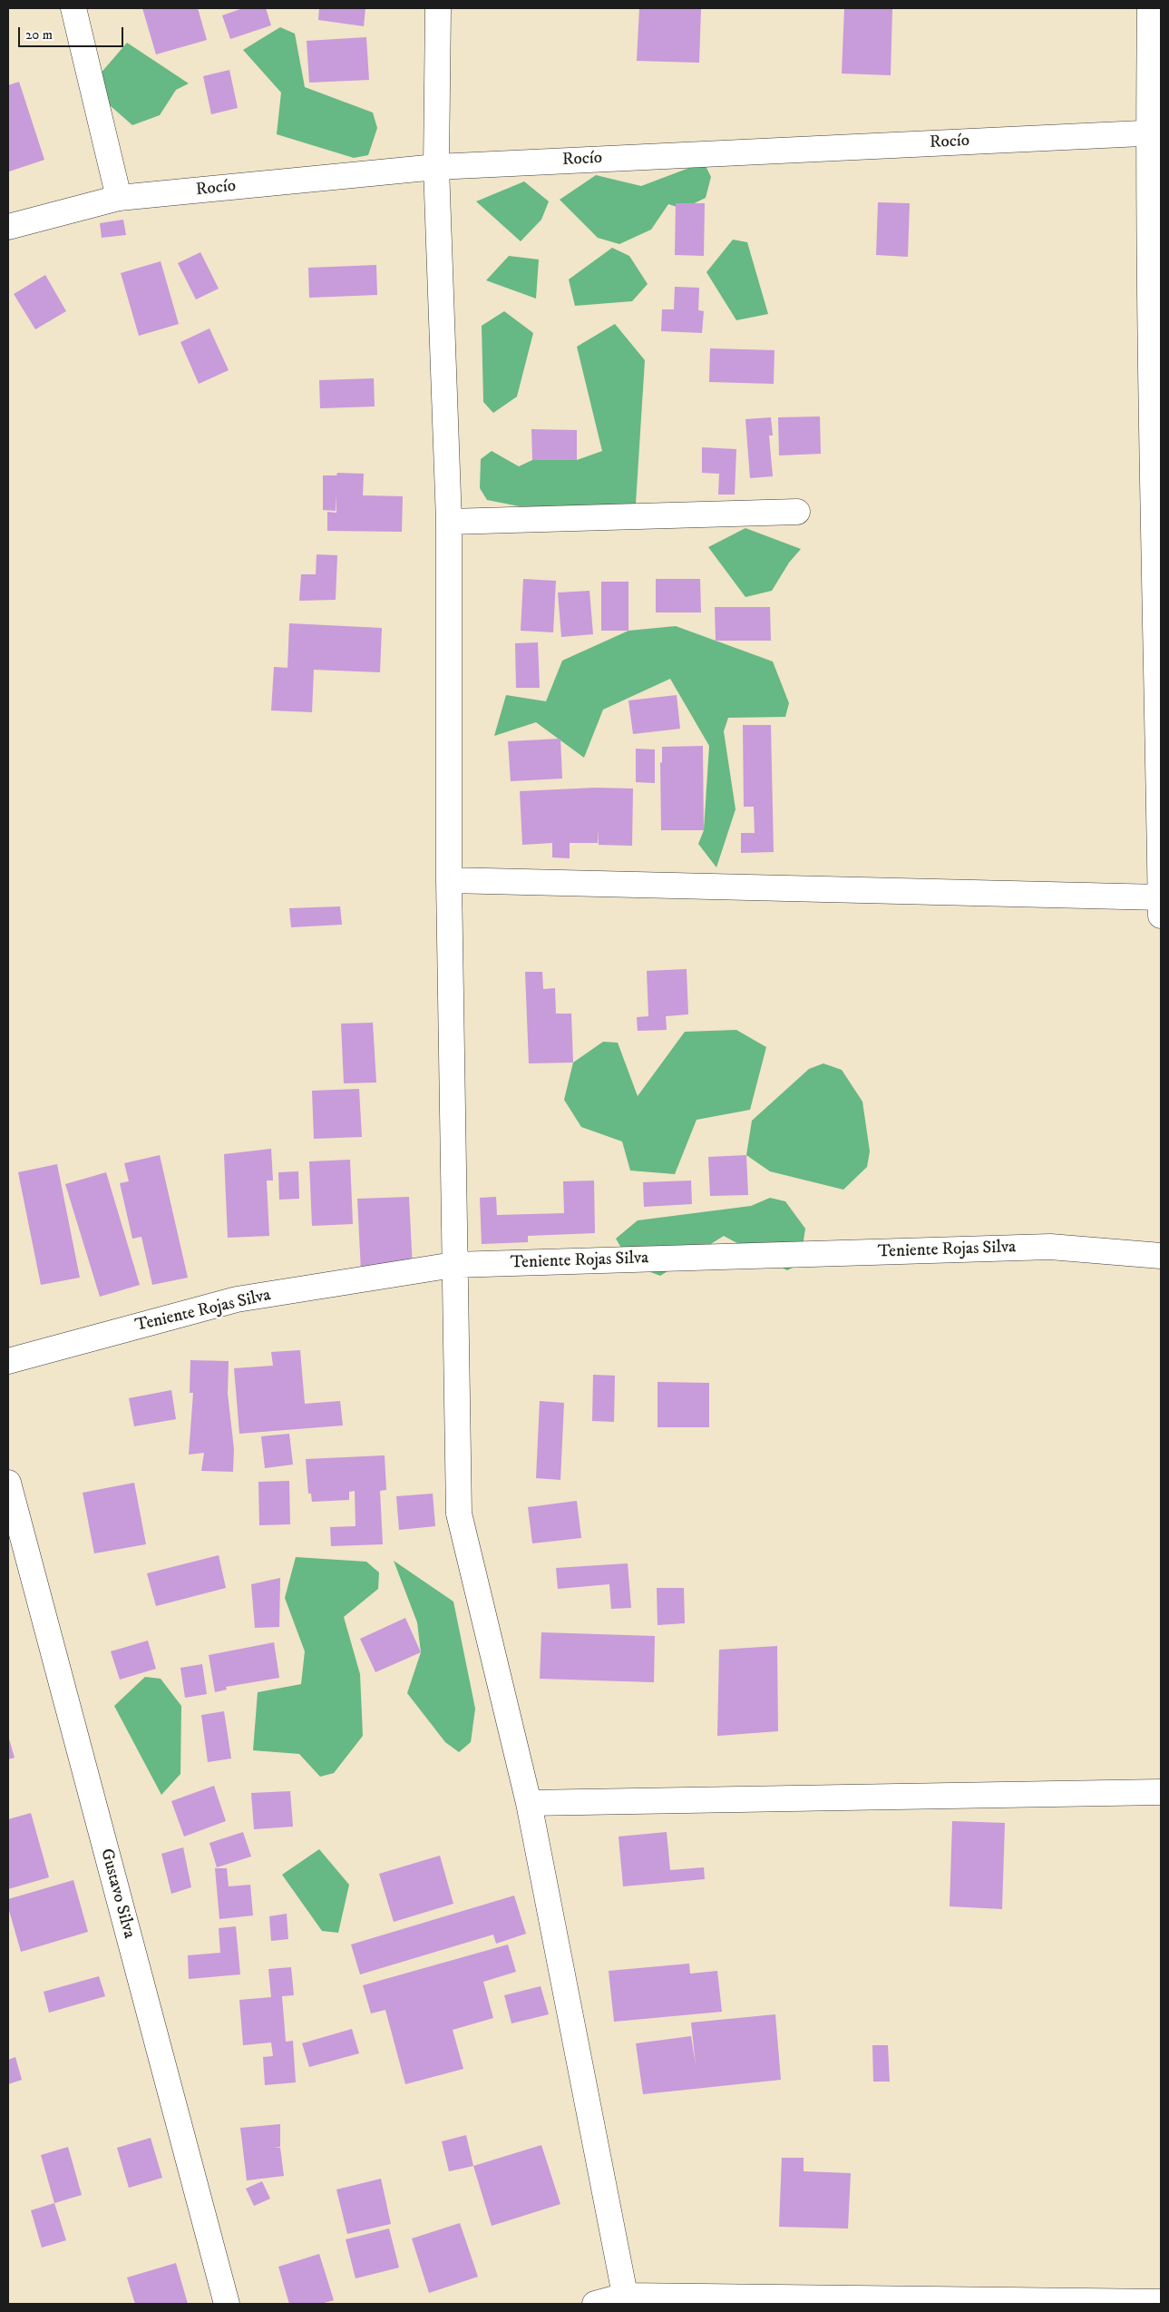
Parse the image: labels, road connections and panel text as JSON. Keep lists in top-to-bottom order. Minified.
{"streets":{"street":["Rocío","Teniente Rojas Silva","Gustavo Silva"]},"scale_bar":"20 m"}
